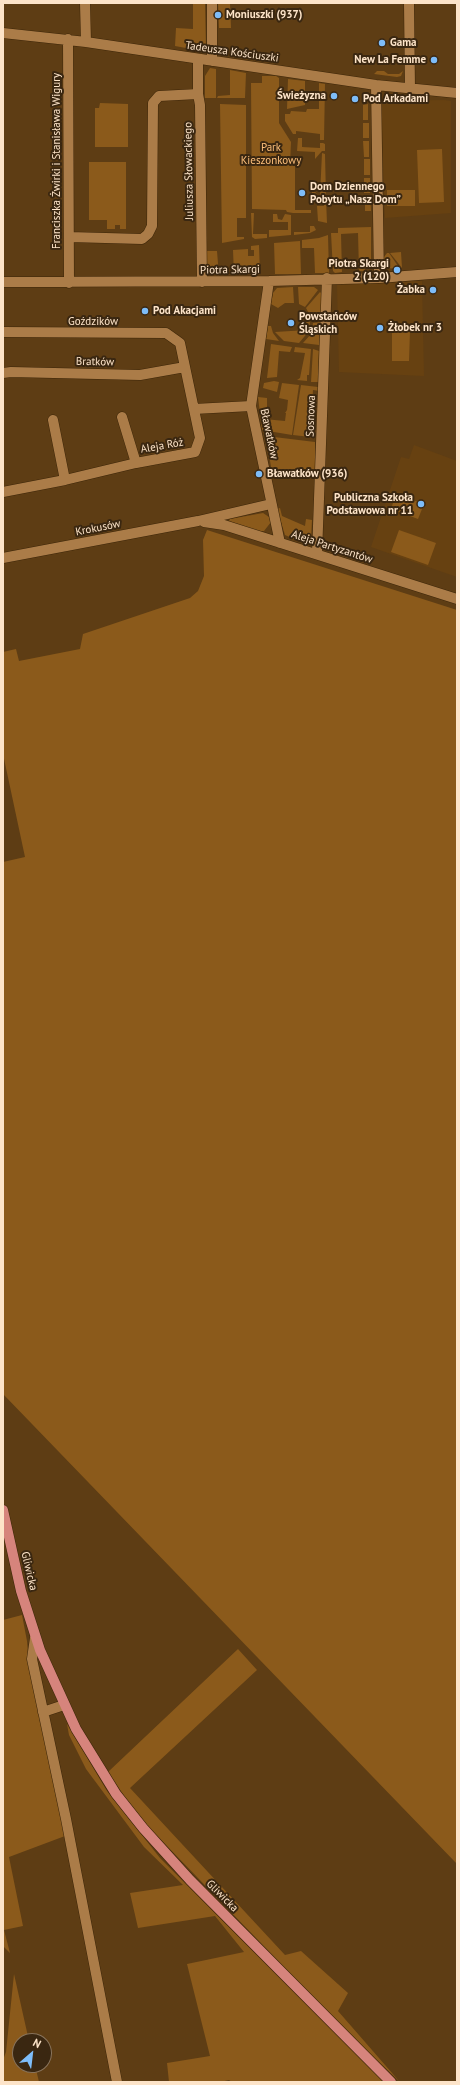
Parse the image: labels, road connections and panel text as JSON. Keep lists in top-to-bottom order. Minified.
{"streets":{"main road":["Gliwicka"],"street":["Tadeusza Kościuszki","Franciszka Żwirki i Stanisława Wigury","Juliusza Słowackiego","Piotra Skargi","Goździków","Bratków","Sosnowa","Bławatków","Aleja Róż","Krokusów","Aleja Partyzantów"]},"crossings":[["Tadeusza Kościuszki","Franciszka Żwirki i Stanisława Wigury"],["Tadeusza Kościuszki","Juliusza Słowackiego"],["Franciszka Żwirki i Stanisława Wigury","Piotra Skargi"],["Juliusza Słowackiego","Piotra Skargi"],["Piotra Skargi","Sosnowa"],["Piotra Skargi","Bławatków"],["Goździków","Aleja Róż"],["Bratków","Aleja Róż"],["Sosnowa","Aleja Partyzantów"],["Bławatków","Krokusów"],["Bławatków","Aleja Partyzantów"],["Krokusów","Aleja Partyzantów"]],"parks":["Park Kieszonkowy"],"places":["Moniuszki (937)","Gama","New La Femme","Świeżyzna","Pod Arkadami","Dom Dziennego Pobytu „Nasz Dom”","Piotra Skargi 2 (120)","Żabka","Pod Akacjami","Powstańców Śląskich","Żłobek nr 3","Bławatków (936)","Publiczna Szkoła Podstawowa nr 11"],"north":"top right"}
